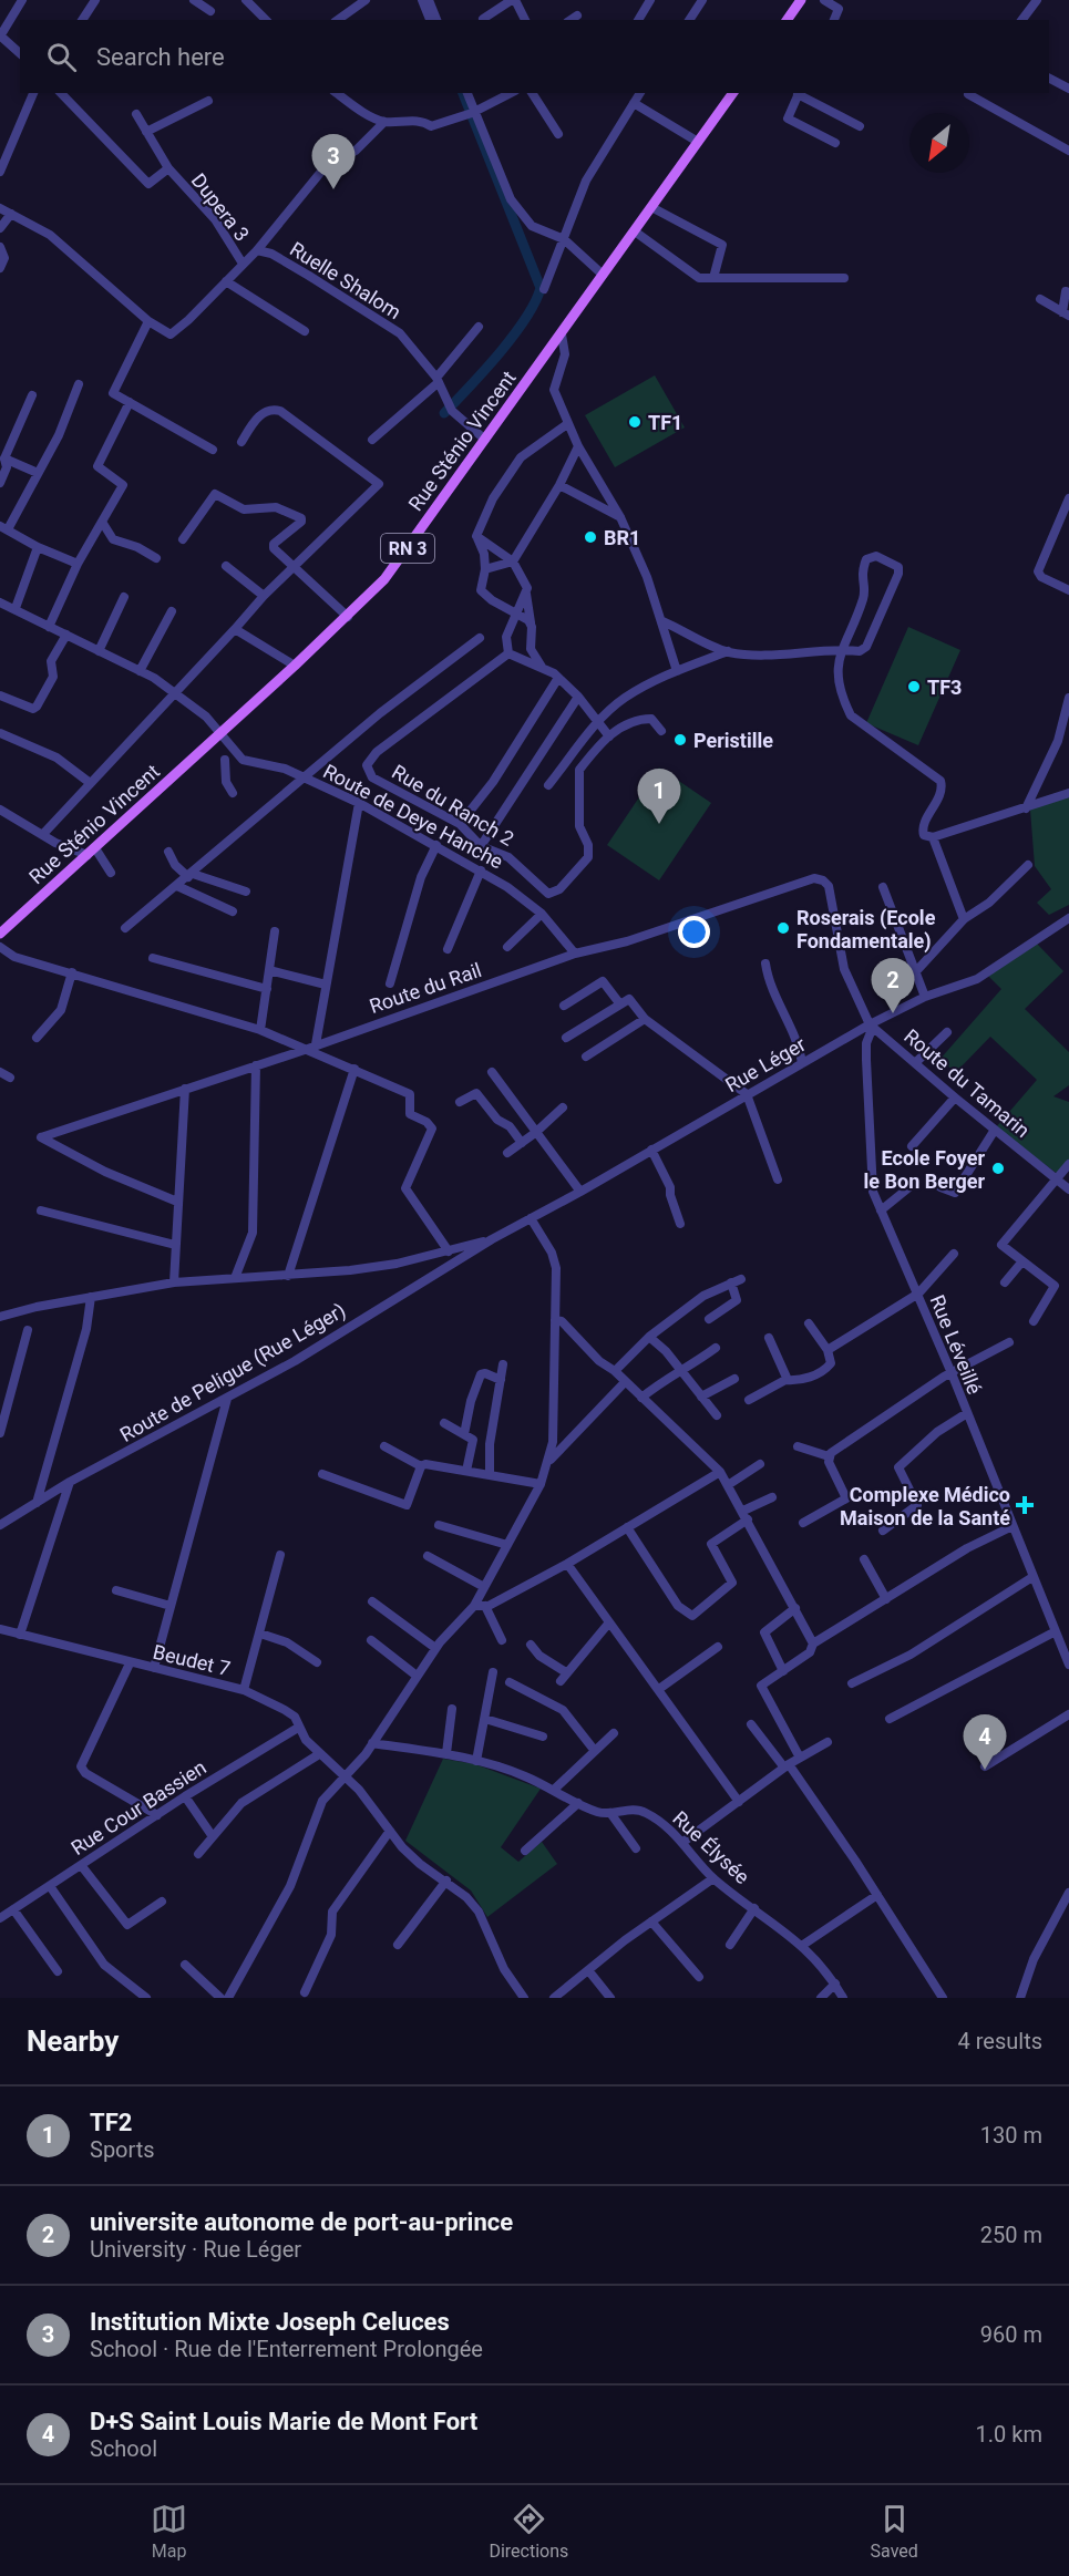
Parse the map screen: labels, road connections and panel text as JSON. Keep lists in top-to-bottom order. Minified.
{"streets":{"main road":["Rue Sténio Vincent","RN 3"],"street":["Dupera 3","Ruelle Shalom","Rue du Ranch 2","Route de Deye Hanche","Route du Rail","Rue Léger","Route du Tamarin","Rue Léveillé","Route de Peligue (Rue Léger)","Beudet 7","Rue Cour Bassien","Rue Élysée"]},"crossings":[["Ruelle Shalom","Rue Sténio Vincent"],["Rue Sténio Vincent","Route de Deye Hanche"],["Route de Deye Hanche","Route du Rail"],["Route du Rail","Route du Tamarin"],["Rue Léger","Route du Tamarin"],["Rue Léger","Rue Léveillé"],["Rue Léger","Route de Peligue (Rue Léger)"],["Route du Tamarin","Rue Léveillé"],["Beudet 7","Rue Cour Bassien"]],"places":{"other":["TF1","BR1","TF3","Peristille","Roserais (Ecole Fondamentale)","Ecole Foyer le Bon Berger"],"health":["Complexe Médico Maison de la Santé"]},"north":"bottom left","page":{"search":"Search here","pins":["3","1","2","4"],"heading":["Nearby","4 results"],"list":[{"mark":"1","name":"TF2","note":"Sports","value":"130 m"},{"mark":"2","name":"universite autonome de port-au-prince","note":"University · Rue Léger","value":"250 m"},{"mark":"3","name":"Institution Mixte Joseph Celuces","note":"School · Rue de l'Enterrement Prolongée","value":"960 m"},{"mark":"4","name":"D+S Saint Louis Marie de Mont Fort","note":"School","value":"1.0 km"}],"nav":["Map","Directions","Saved"]}}
